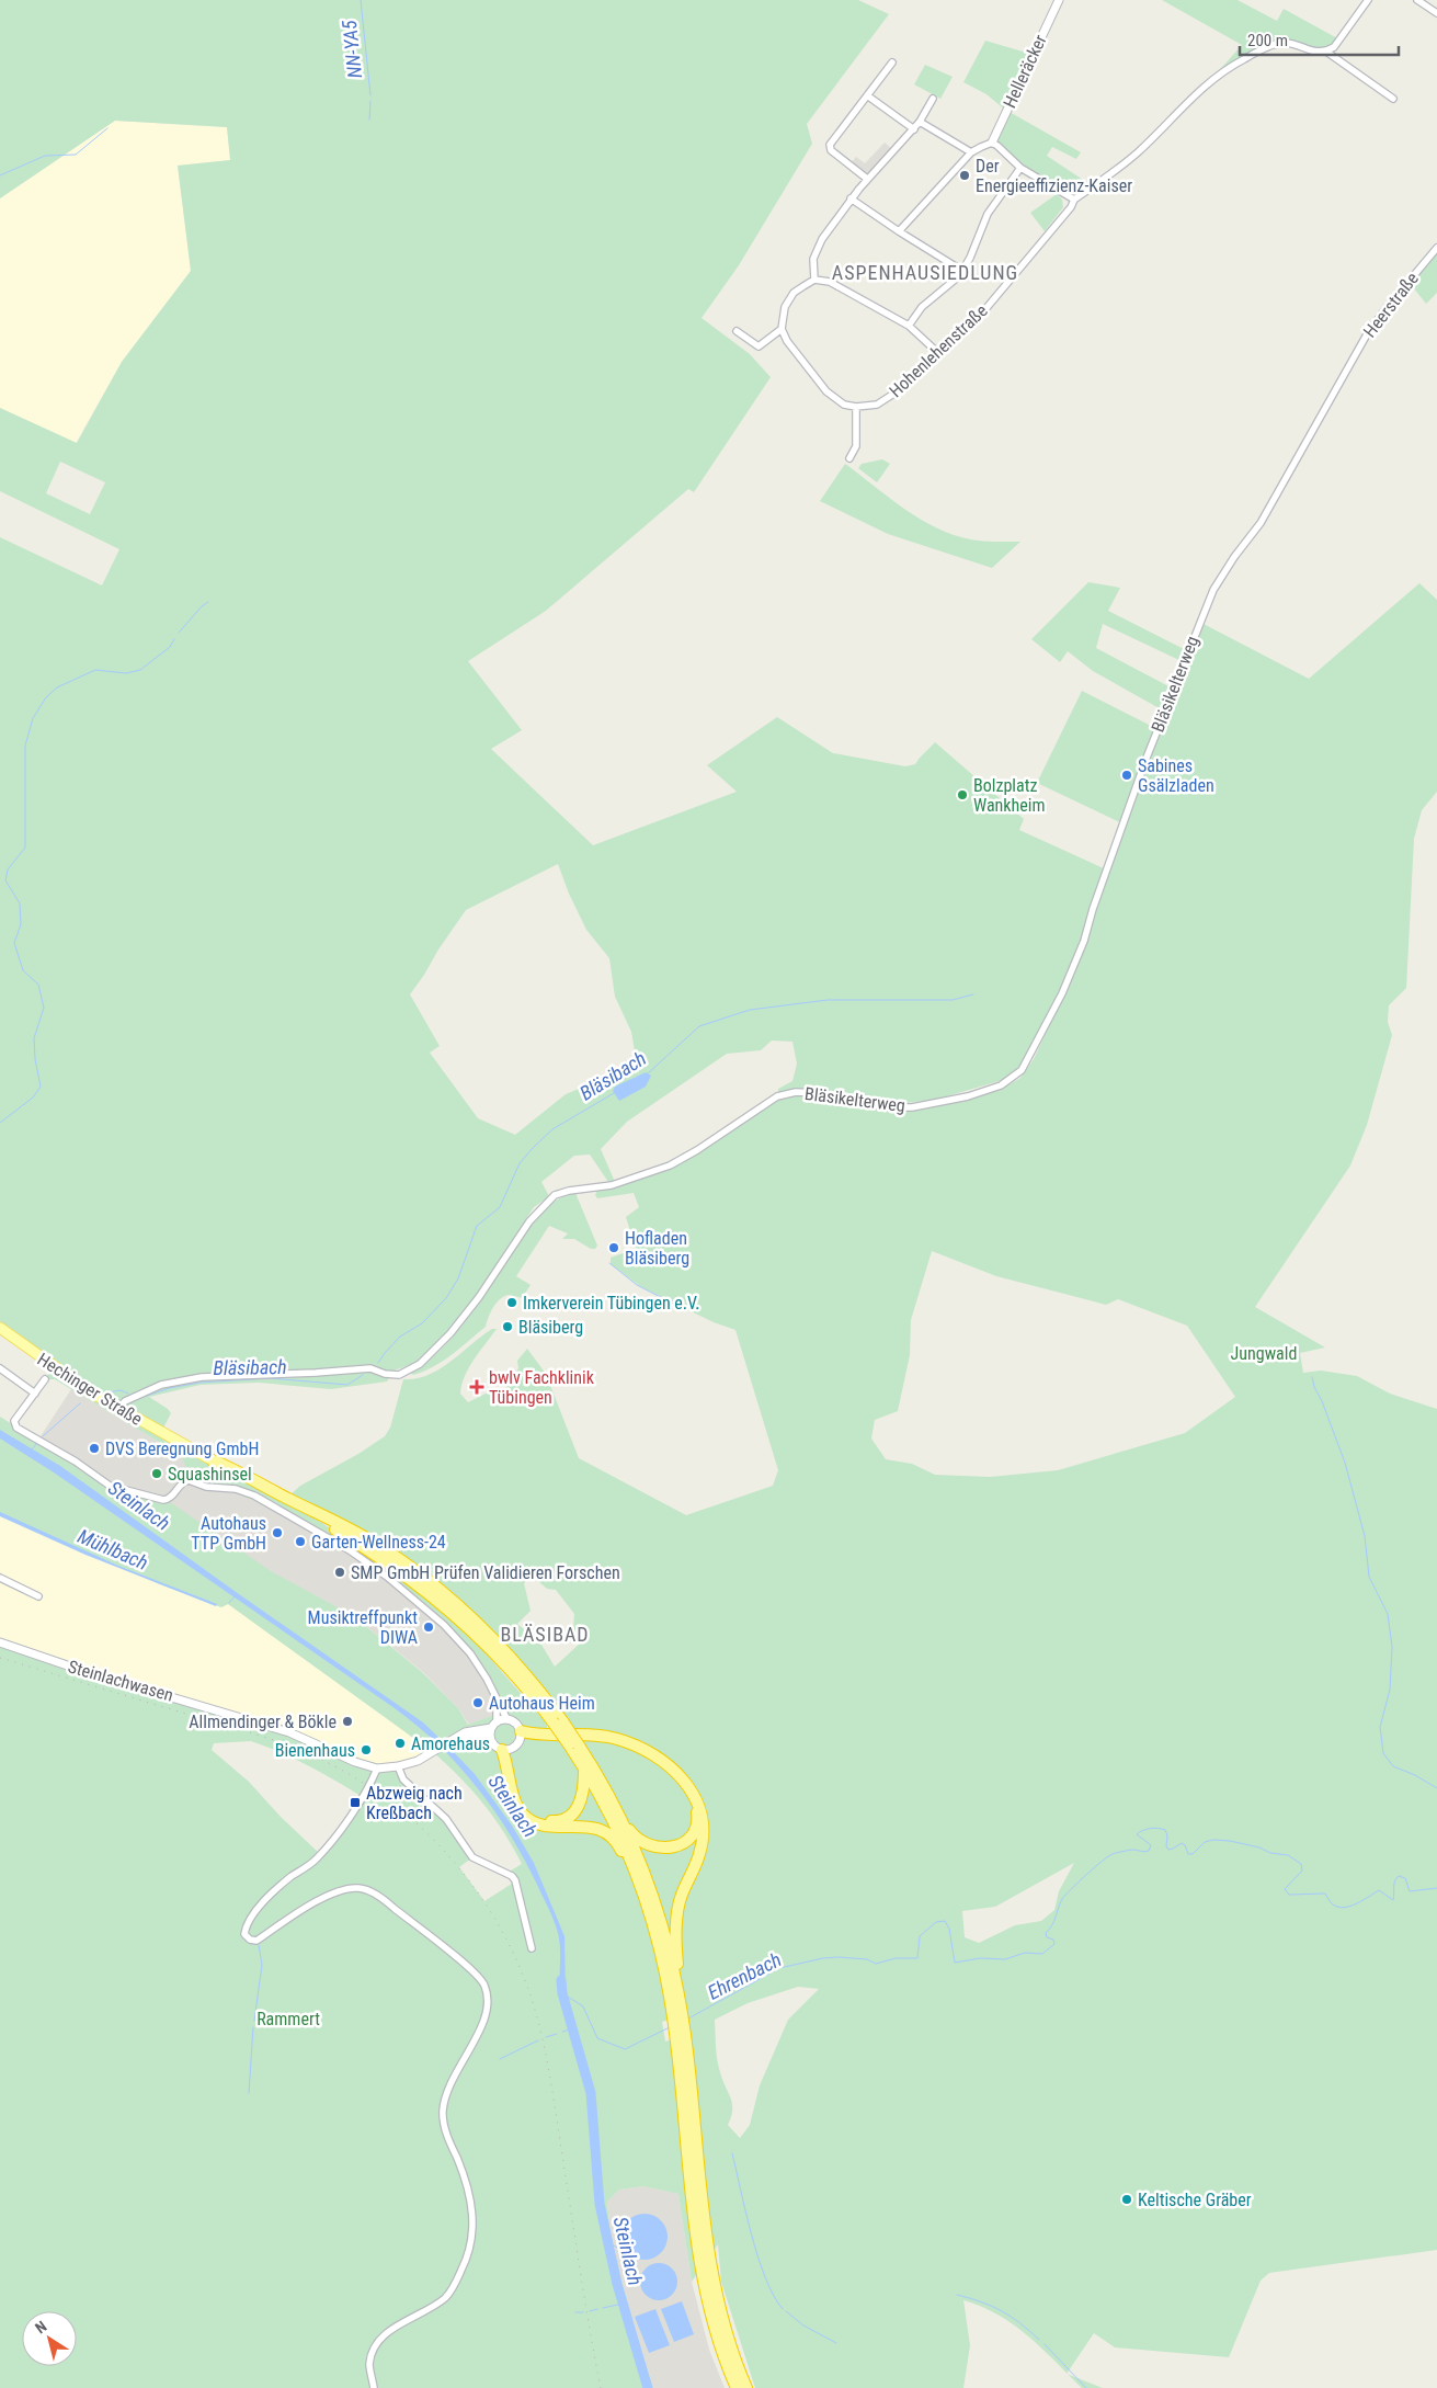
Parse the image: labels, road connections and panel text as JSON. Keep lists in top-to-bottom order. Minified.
{"streets":{"main road":["Hechinger Straße"],"street":["Helleräcker","Heerstraße","Hohenlehenstraße","Bläsikelterweg","Steinlachwasen"]},"crossings":[["Heerstraße","Bläsikelterweg"],["Bläsikelterweg","Hechinger Straße"]],"districts":["ASPENHAUSIEDLUNG","BLÄSIBAD"],"water":["NN-YA5","Bläsibach","Steinlach","Mühlbach","Ehrenbach"],"parks":["Jungwald","Rammert"],"places":{"other":["Der Energieeffizienz-Kaiser","Sabines Gsälzladen","Bolzplatz Wankheim","Hofladen Bläsiberg","Imkerverein Tübingen e.V.","Bläsiberg","DVS Beregnung GmbH","Squashinsel","Autohaus TTP GmbH","Garten-Wellness-24","SMP GmbH Prüfen Validieren Forschen","Musiktreffpunkt DIWA","Autohaus Heim","Allmendinger & Bökle","Amorehaus","Bienenhaus","Keltische Gräber"],"health":["bwlv Fachklinik Tübingen"],"transit":["Abzweig nach Kreßbach"]},"scale_bar":"200 m","north":"top left"}
